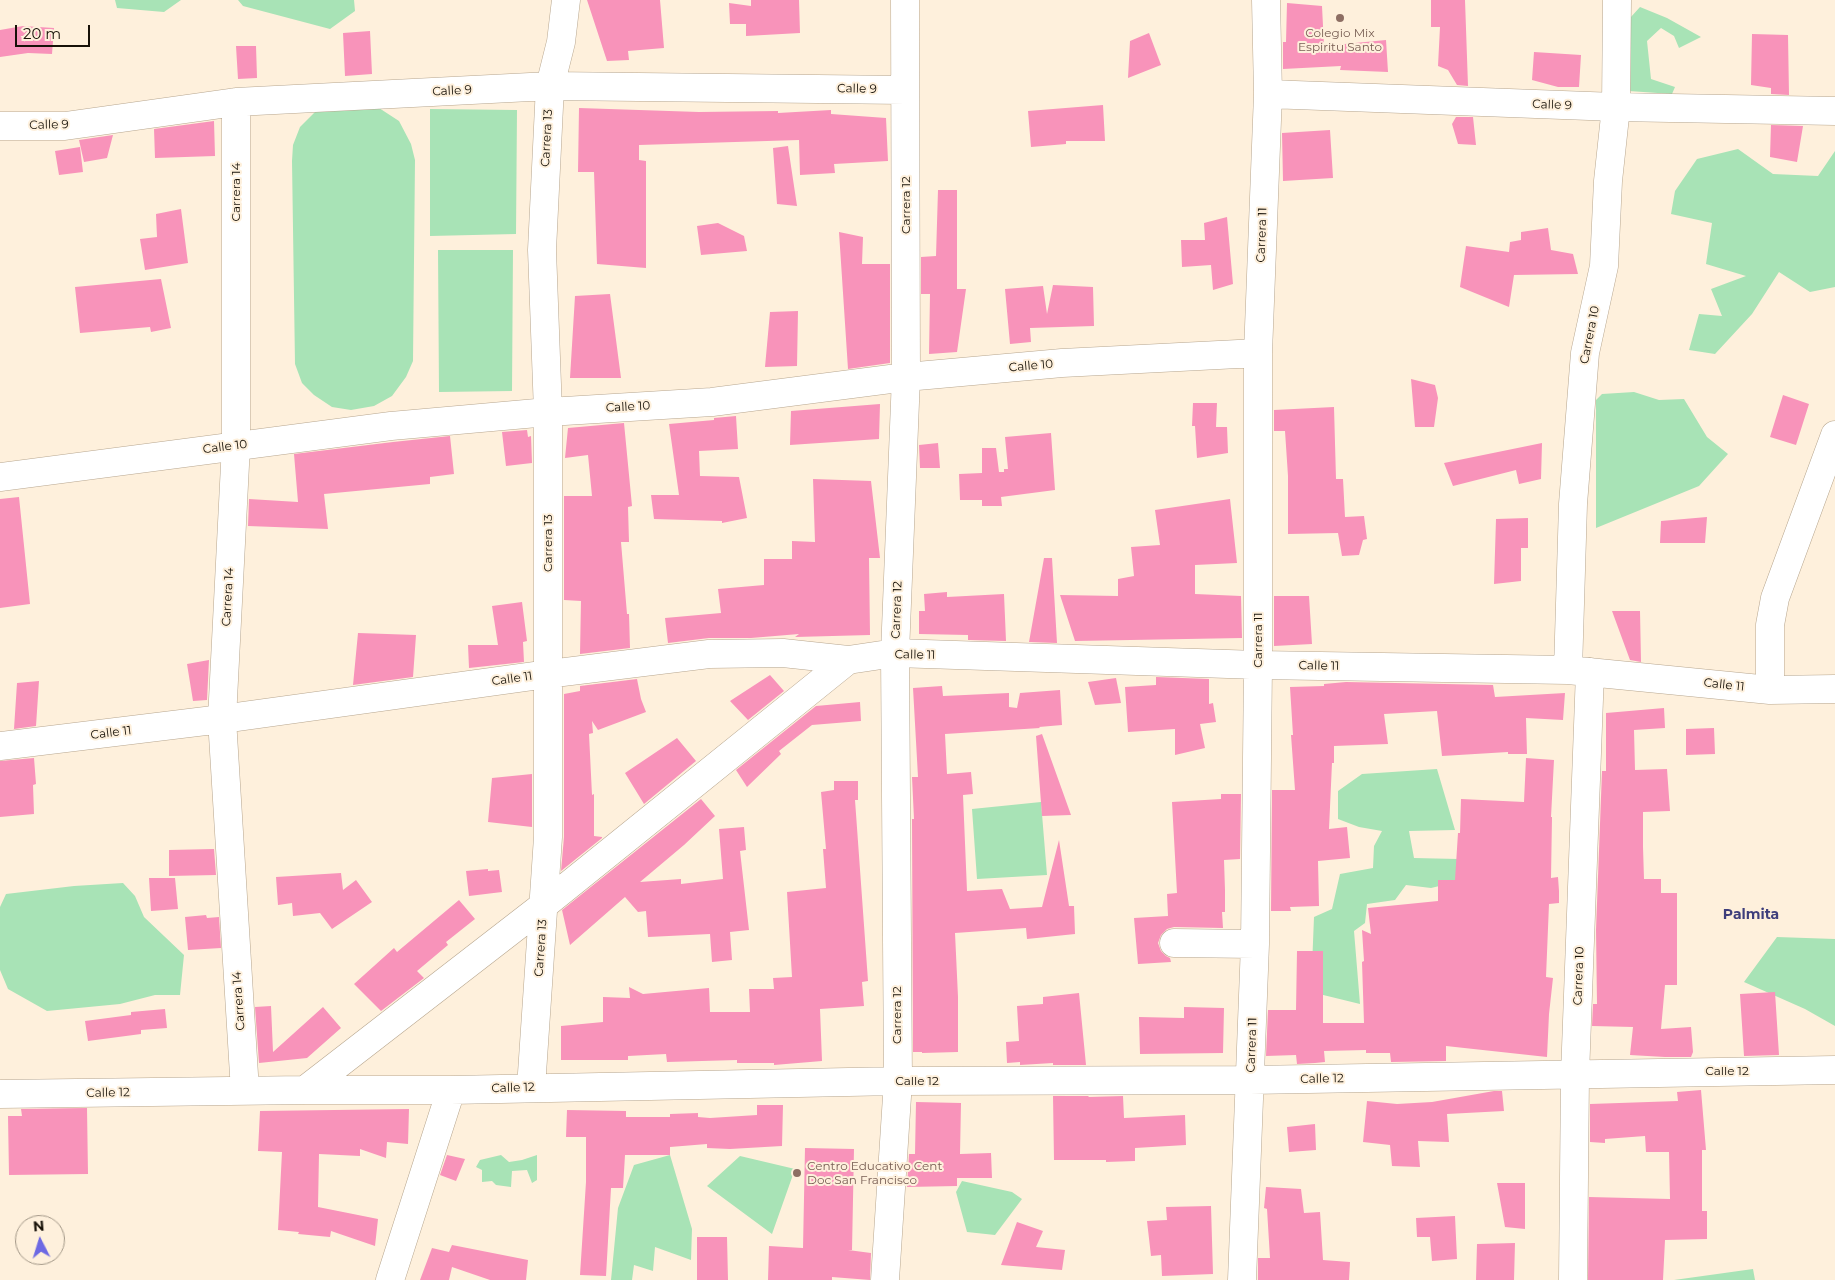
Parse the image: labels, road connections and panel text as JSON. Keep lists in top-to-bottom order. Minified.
{"streets":{"street":["Calle 9","Carrera 13","Carrera 14","Carrera 12","Carrera 11","Carrera 10","Calle 10","Calle 11","Calle 12"]},"crossings":[["Calle 9","Carrera 13"],["Calle 9","Carrera 14"],["Calle 9","Carrera 12"],["Calle 9","Carrera 11"],["Calle 9","Carrera 10"],["Carrera 13","Calle 10"],["Carrera 13","Calle 11"],["Carrera 13","Calle 12"],["Carrera 14","Calle 10"],["Carrera 14","Calle 11"],["Carrera 14","Calle 12"],["Carrera 12","Calle 10"],["Carrera 12","Calle 11"],["Carrera 12","Calle 12"],["Carrera 11","Calle 10"],["Carrera 11","Calle 11"],["Carrera 11","Calle 12"],["Carrera 10","Calle 11"],["Carrera 10","Calle 12"]],"districts":["Palmita"],"places":["Colegio Mix Espiritu Santo","Centro Educativo Cent Doc San Francisco"],"scale_bar":"20 m","north":"top"}
